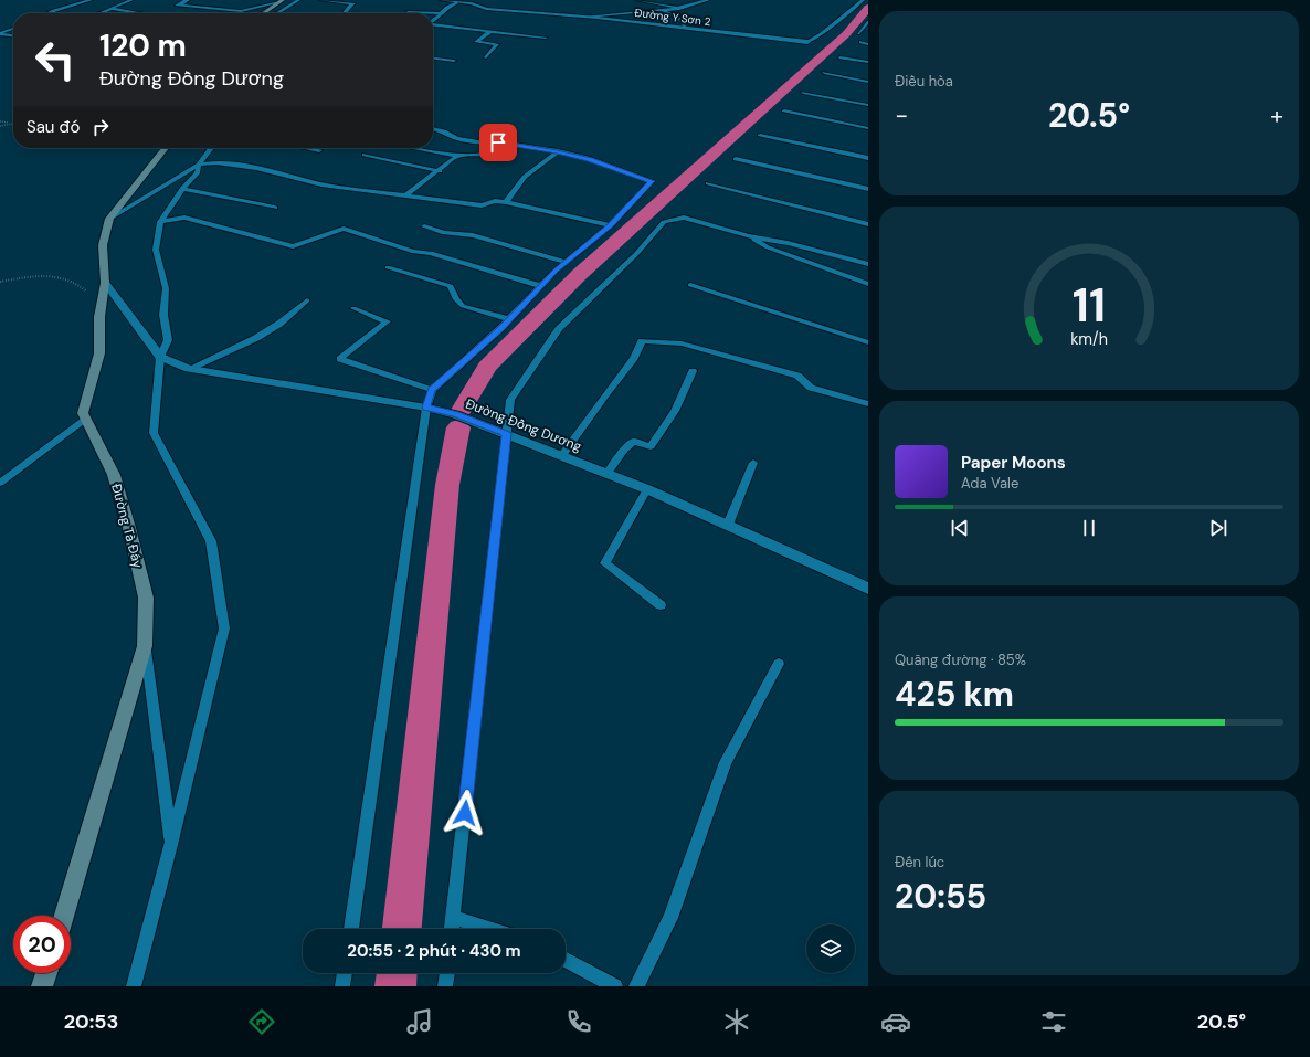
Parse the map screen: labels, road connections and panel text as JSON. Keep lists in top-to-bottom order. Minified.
{"streets":{"street":["Đường Y Sơn 2","Đường Đồng Dương","Đường Tà Đáy"]},"page":{"tile":["Điều hòa",["Quãng đường · 85%","425 km"],["Đến lúc","20:55"]],"turn":["120 m","Đường Đồng Dương"],"heat":["−","20.5°","+"],"then":"Sau đó","song":["Paper Moons","Ada Vale"],"limit":"20","trip":"20:55 · 2 phút · 430 m","tabs":["20:53","20.5°"],"gauge":["11","km/h"]}}
